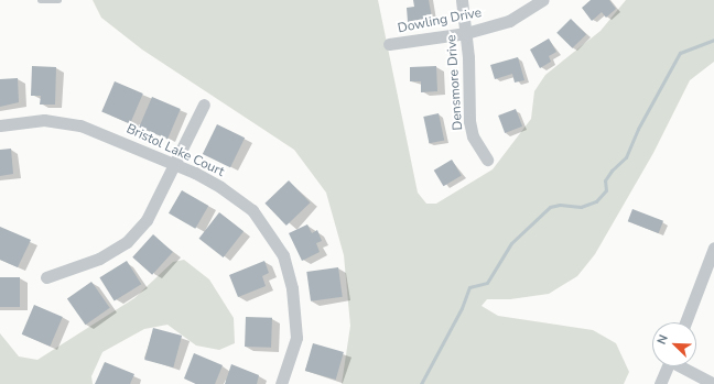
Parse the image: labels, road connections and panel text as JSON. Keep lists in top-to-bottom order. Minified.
{"streets":{"street":["Dowling Drive","Densmore Drive","Bristol Lake Court"]},"crossings":[["Dowling Drive","Densmore Drive"]],"north":"top left"}
